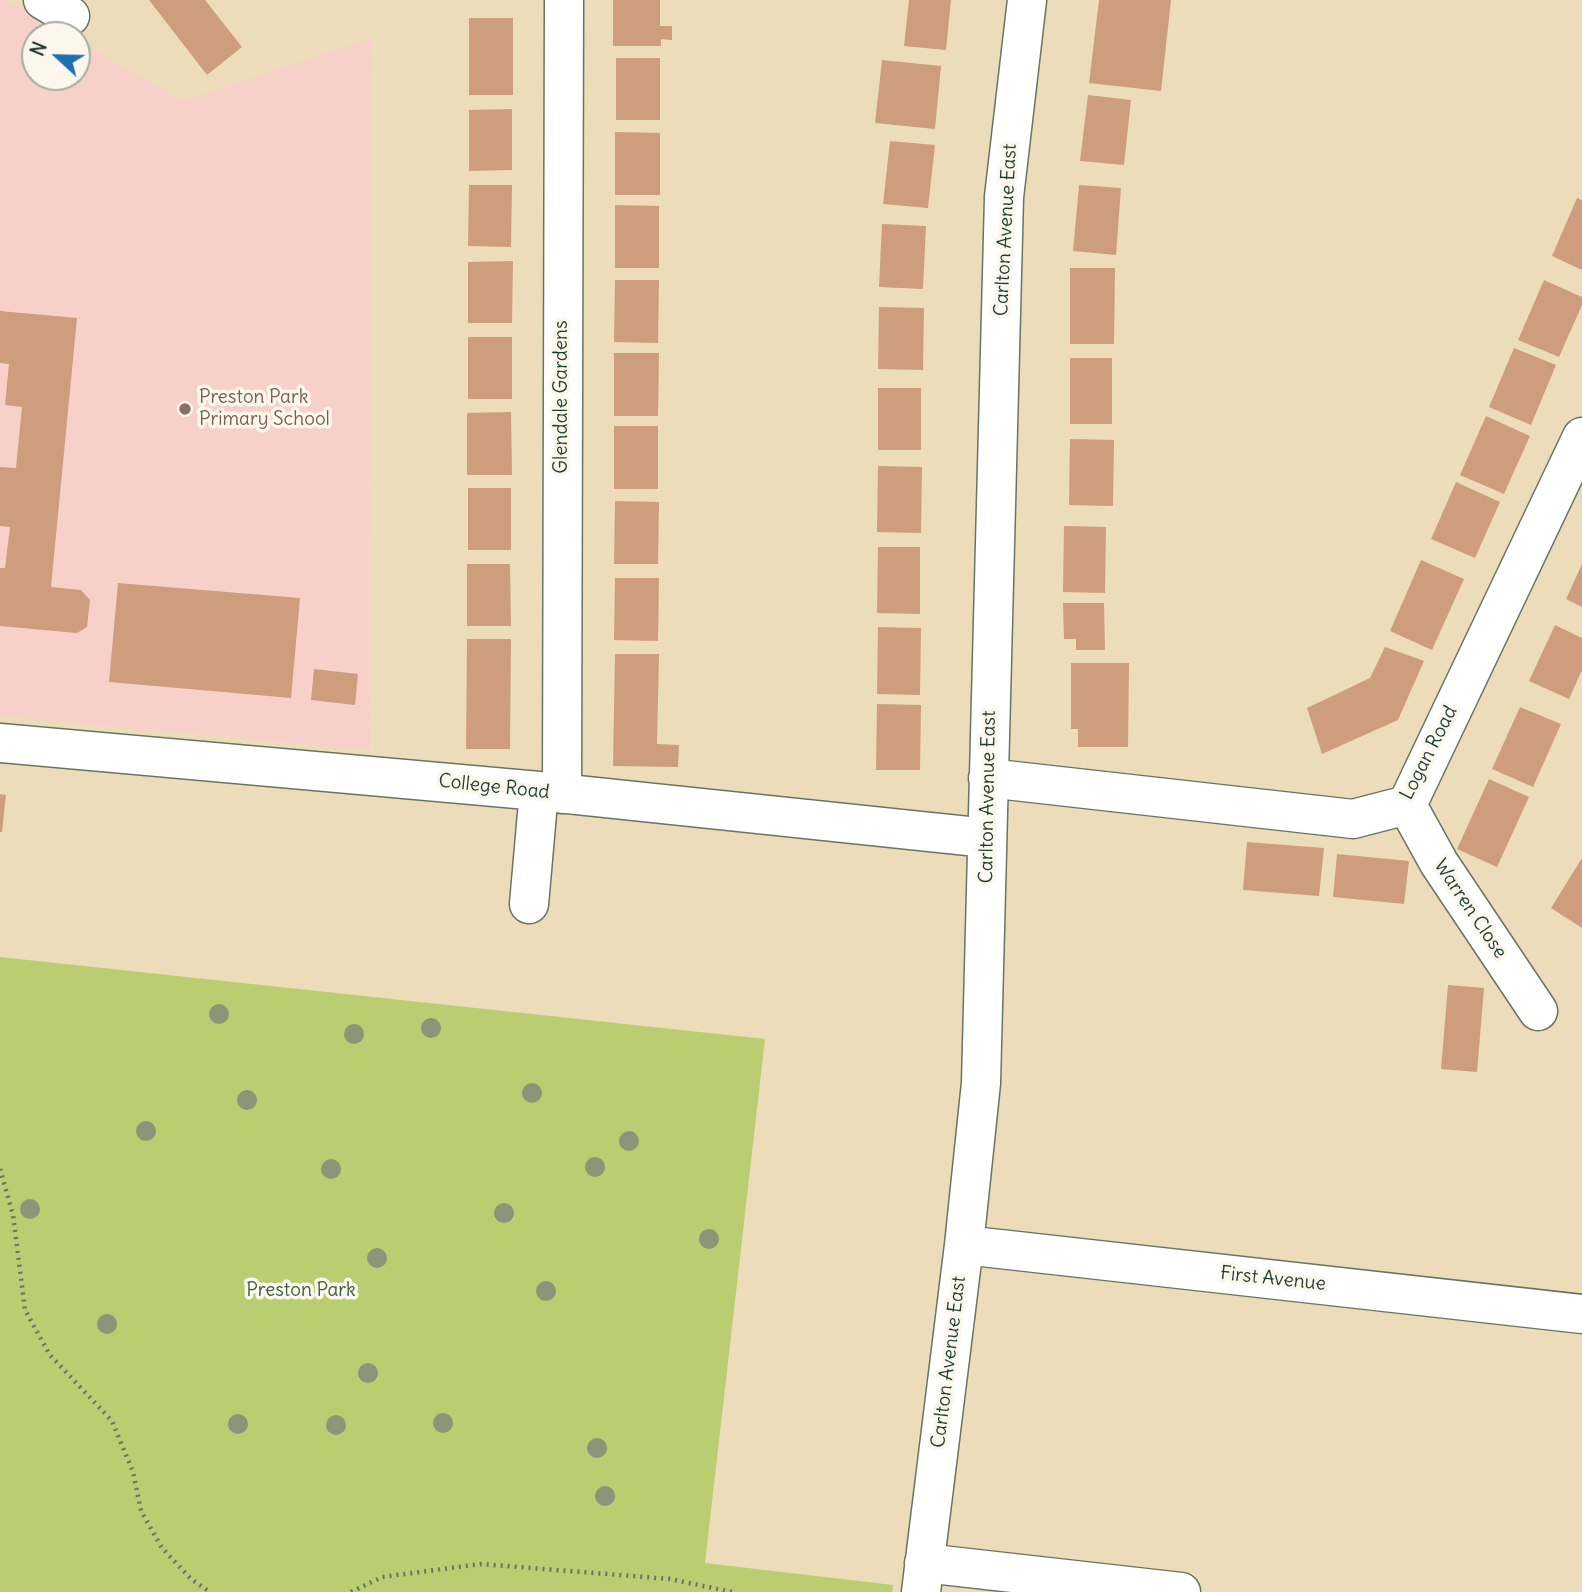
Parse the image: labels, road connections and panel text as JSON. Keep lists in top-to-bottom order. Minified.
{"streets":{"street":["Carlton Avenue East","Glendale Gardens","Logan Road","College Road","Warren Close","First Avenue"]},"crossings":[["Carlton Avenue East","Logan Road"],["Carlton Avenue East","College Road"],["Carlton Avenue East","First Avenue"],["Glendale Gardens","College Road"],["Logan Road","Warren Close"]],"parks":["Preston Park"],"places":["Preston Park Primary School"],"north":"left"}
